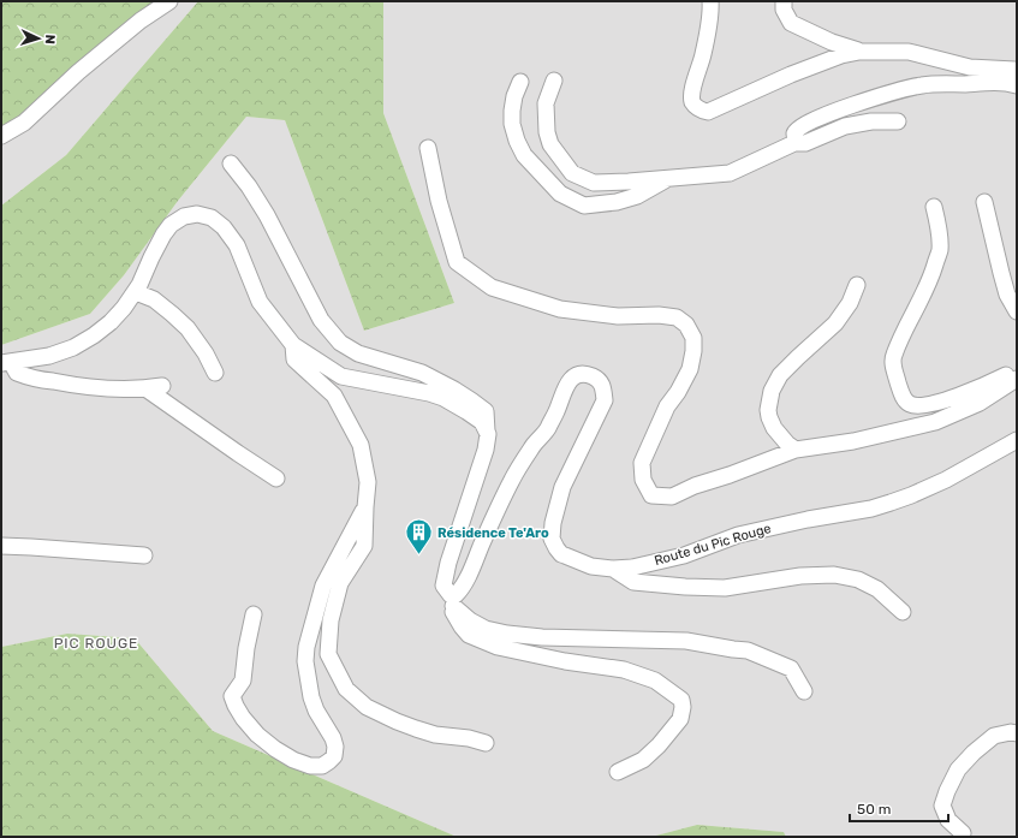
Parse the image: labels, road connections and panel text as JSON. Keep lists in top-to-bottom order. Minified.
{"streets":{"street":["Route du Pic Rouge"]},"districts":["PIC ROUGE"],"places":{"building":["Résidence Te'Aro"]},"scale_bar":"50 m","north":"right"}
